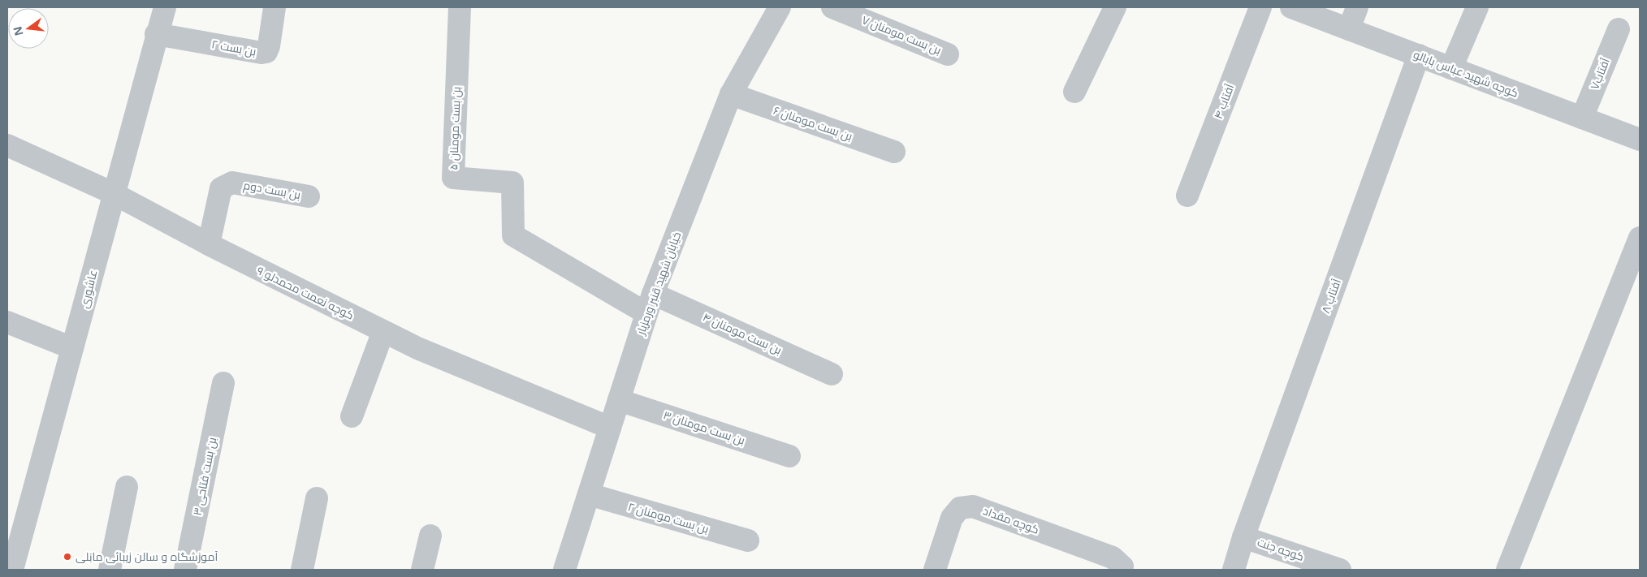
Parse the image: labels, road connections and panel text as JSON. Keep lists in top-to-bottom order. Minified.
{"streets":{"street":["۷ بن بست مومنان","۲ بن بست","کوچه شهید عباس بابالو","آفتاب۷","آفتاب ۴","۶ بن بست مومنان","۵ بن بست مومنان","بن بست دوم","خیابان شهید قنبر ورمزیار","عاشوری","کوچه نعمت محمدلو ۹","آفتاب ۸","۴ بن بست مومنان","۳ بن بست مومنان","بن بست فتاحی ۳","۲ بن بست مومنان","کوچه مقداد","کوچه جنت"]},"crossings":[["۲ بن بست","عاشوری"],["کوچه شهید عباس بابالو","آفتاب۷"],["کوچه شهید عباس بابالو","آفتاب ۸"],["۶ بن بست مومنان","خیابان شهید قنبر ورمزیار"],["۵ بن بست مومنان","خیابان شهید قنبر ورمزیار"],["۵ بن بست مومنان","۴ بن بست مومنان"],["بن بست دوم","کوچه نعمت محمدلو ۹"],["خیابان شهید قنبر ورمزیار","کوچه نعمت محمدلو ۹"],["خیابان شهید قنبر ورمزیار","۴ بن بست مومنان"],["خیابان شهید قنبر ورمزیار","۳ بن بست مومنان"],["خیابان شهید قنبر ورمزیار","۲ بن بست مومنان"],["عاشوری","کوچه نعمت محمدلو ۹"],["آفتاب ۸","کوچه جنت"]],"places":["آموزشگاه و سالن زیبائی مانِلی"],"north":"left"}
